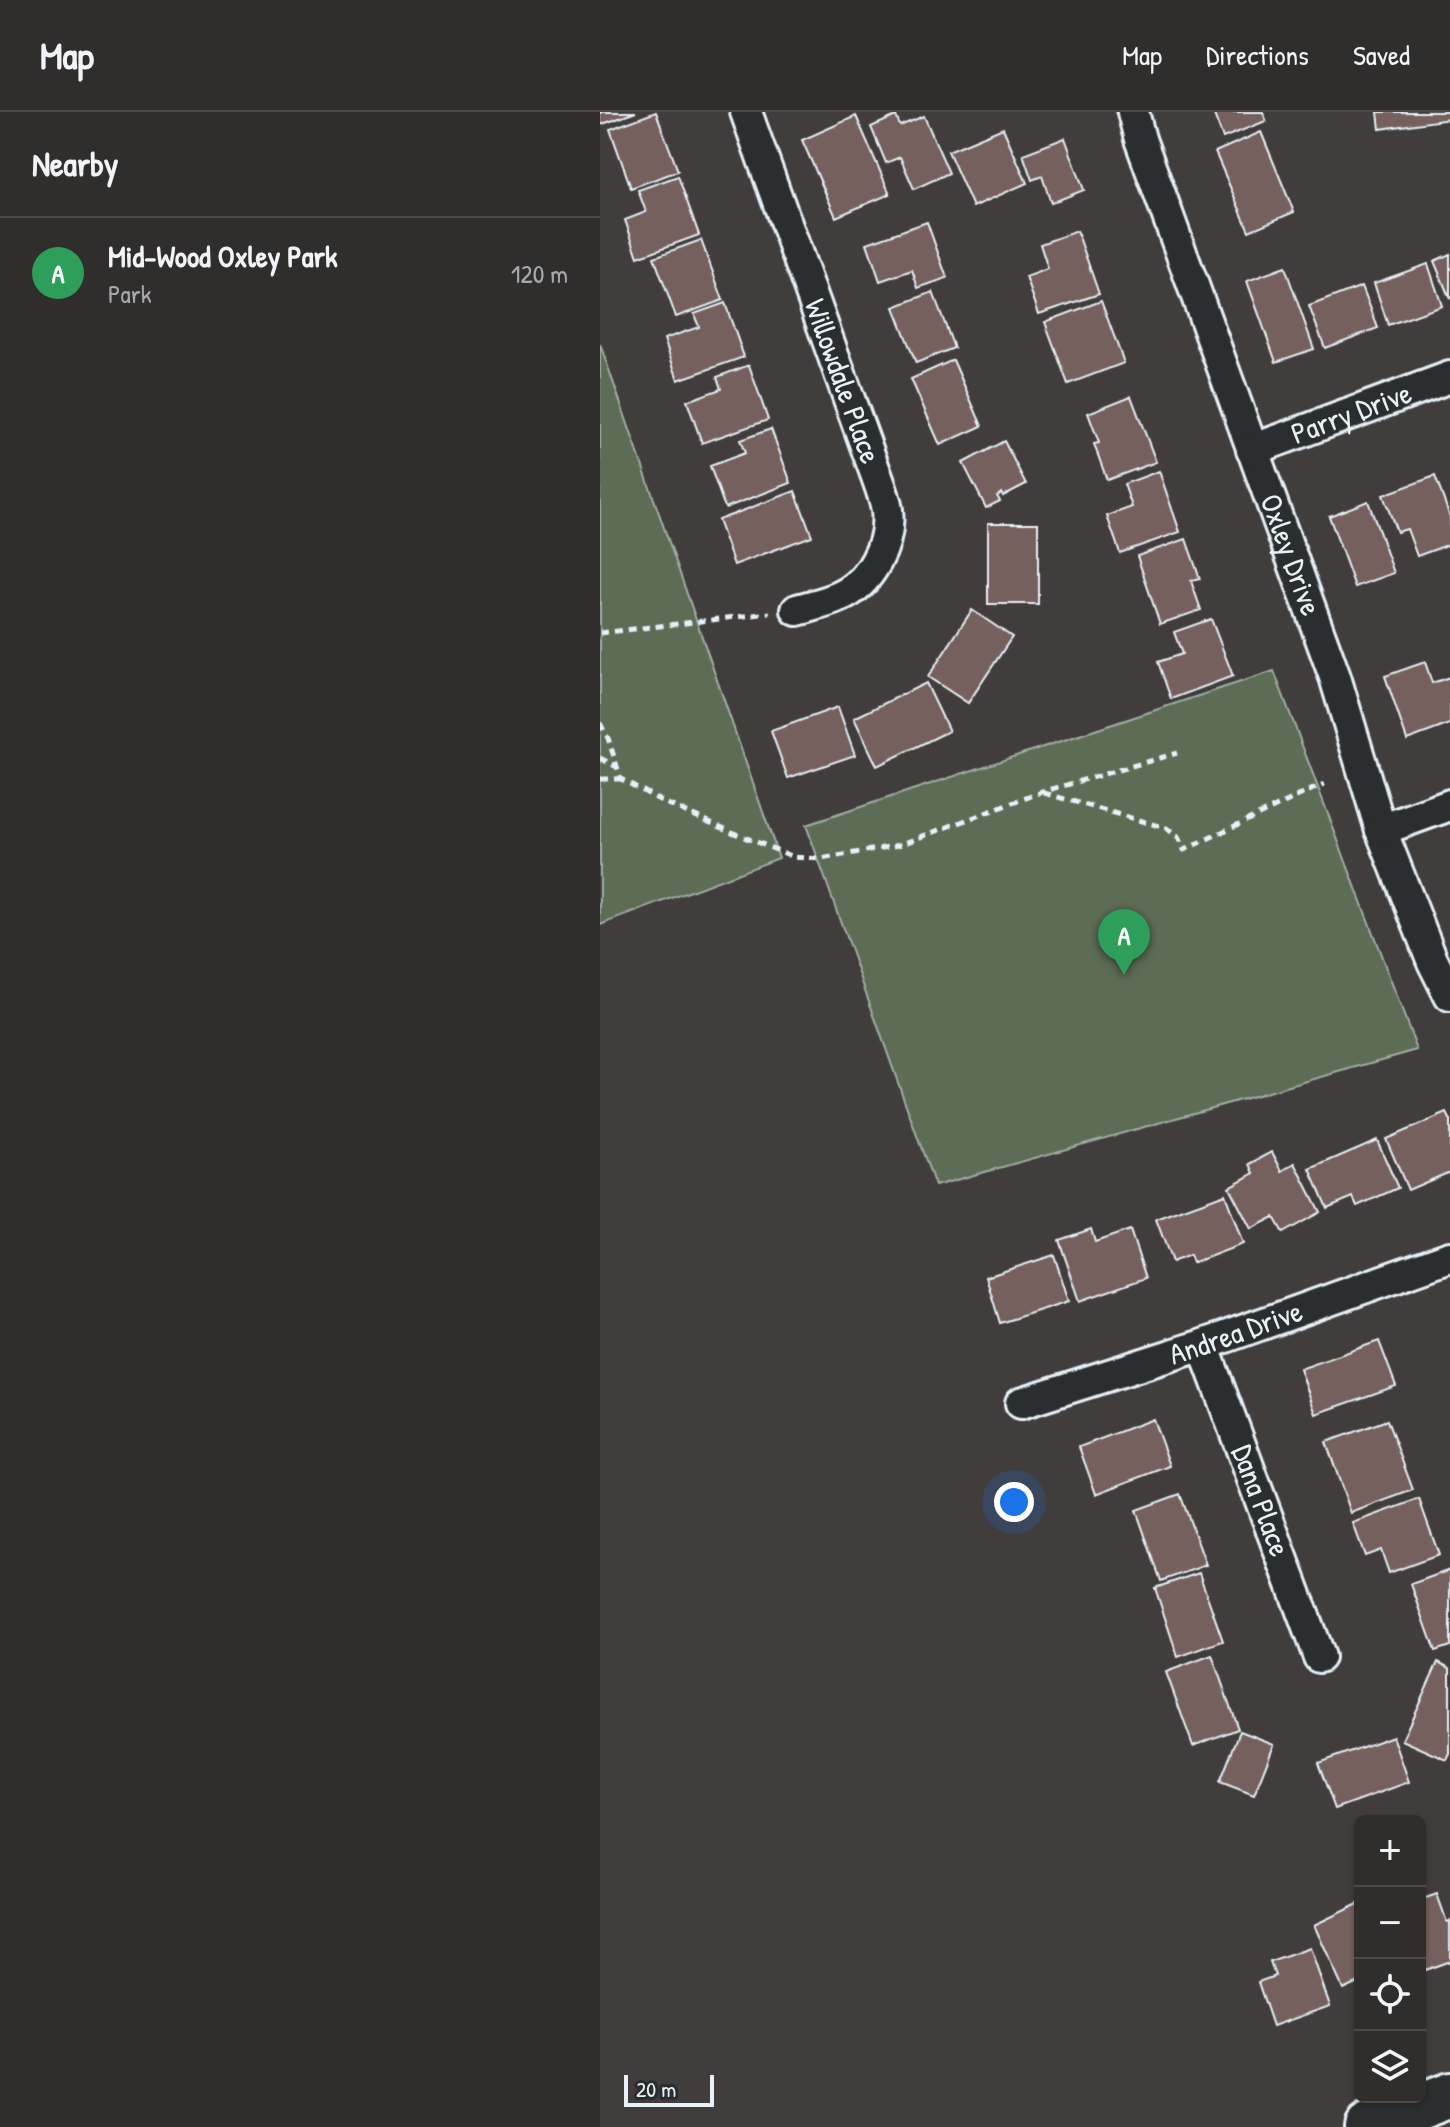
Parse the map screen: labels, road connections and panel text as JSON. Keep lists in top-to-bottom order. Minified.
{"streets":{"street":["Willowdale Place","Parry Drive","Oxley Drive","Andrea Drive","Dana Place"]},"crossings":[["Parry Drive","Oxley Drive"],["Andrea Drive","Dana Place"]],"scale_bar":"20 m","page":{"header":"Map","nav":["Map","Directions","Saved"],"heading":"Nearby","list":[{"mark":"A","name":"Mid-Wood Oxley Park","note":"Park","value":"120 m"}],"pins":"A","map_buttons":["+","−"],"scale":"20 m"}}
